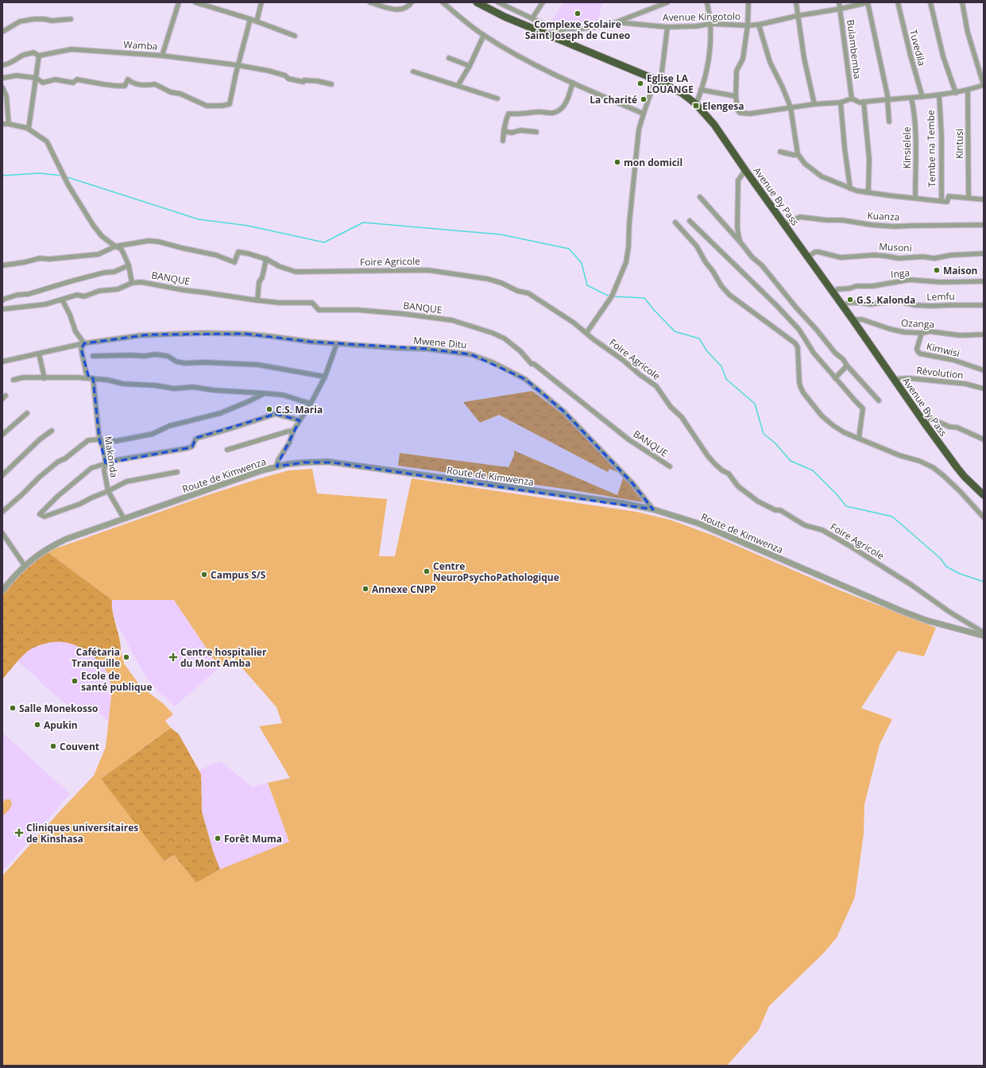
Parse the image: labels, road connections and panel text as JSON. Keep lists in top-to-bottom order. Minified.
{"streets":{"highway":["Avenue By Pass"],"street":["Avenue Kingotolo","Wamba","Tuvedila","Bulambemba","Kintusi","Kinsielele","Tembe na Tembe","Kuanza","Musoni","Foire Agricole","Inga","BANQUE","Lemfu","Ozanga","Mwene Ditu","Kimwisi","Révolution","Makonda","Route de Kimwenza"]},"crossings":[["Avenue Kingotolo","Bulambemba"],["Avenue Kingotolo","Avenue By Pass"],["Avenue By Pass","Kuanza"],["Avenue By Pass","Musoni"],["Avenue By Pass","Lemfu"],["Avenue By Pass","Ozanga"],["Avenue By Pass","Révolution"],["Ozanga","Kimwisi"],["Mwene Ditu","Makonda"],["Mwene Ditu","Route de Kimwenza"]],"places":{"other":["Complexe Scolaire Saint Joseph de Cuneo","Eglise LA LOUANGE","La charité","mon domicil","Maison","G.S. Kalonda","C.S. Maria","Centre NeuroPsychoPathologique","Campus S/S","Annexe CNPP","Cafétaria Tranquille","Ecole de santé publique","Salle Monekosso","Apukin","Couvent","Forêt Muma"],"transit":["Elengesa"],"health":["Centre hospitalier du Mont Amba","Cliniques universitaires de Kinshasa"]}}
